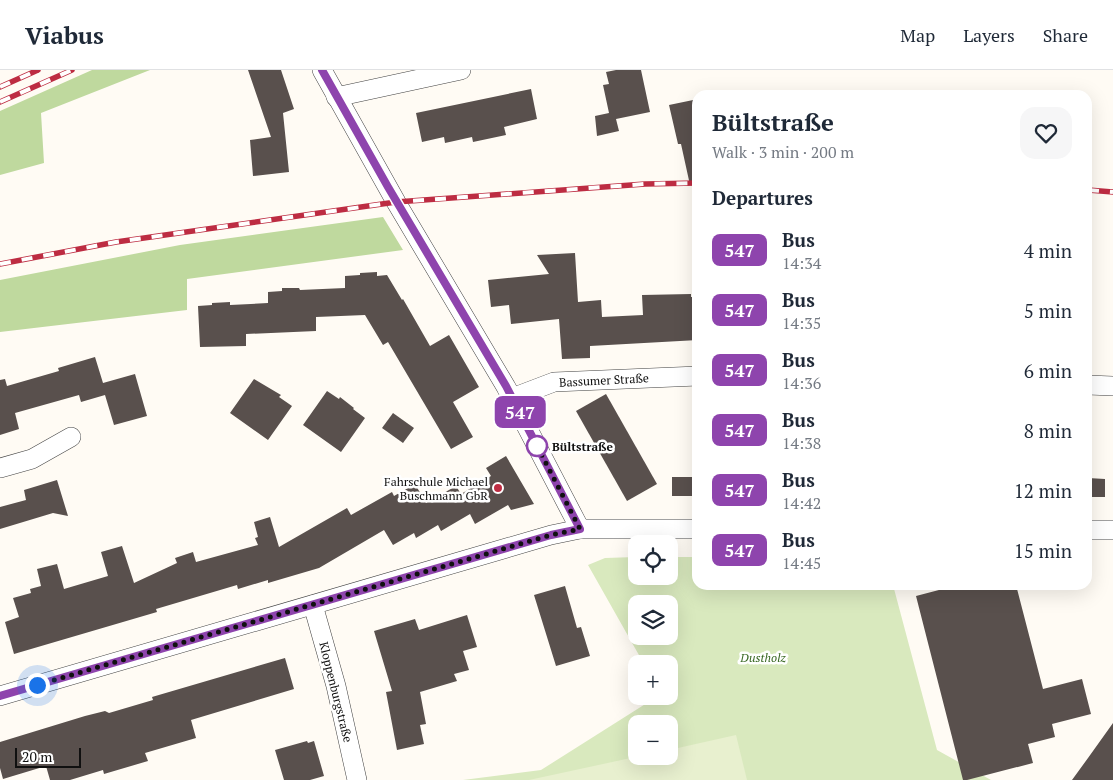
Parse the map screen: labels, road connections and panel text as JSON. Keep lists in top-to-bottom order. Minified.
{"streets":{"street":["Bassumer Straße","Kloppenburgstraße"]},"parks":["Dustholz"],"places":["Bültstraße","Fahrschule Michael Buschmann GbR"],"lines":["bus line 547"],"scale_bar":"20 m","page":{"header":"Viabus","nav":["Map","Layers","Share"],"on_map":"547","heading":[["Bültstraße","Walk · 3 min · 200 m"],"Departures"],"list":[{"mark":"547","name":"Bus","note":"14:34","value":"4 min"},{"mark":"547","name":"Bus","note":"14:35","value":"5 min"},{"mark":"547","name":"Bus","note":"14:36","value":"6 min"},{"mark":"547","name":"Bus","note":"14:38","value":"8 min"},{"mark":"547","name":"Bus","note":"14:42","value":"12 min"},{"mark":"547","name":"Bus","note":"14:45","value":"15 min"}],"map_buttons":["+","−"],"scale":"20 m"}}
